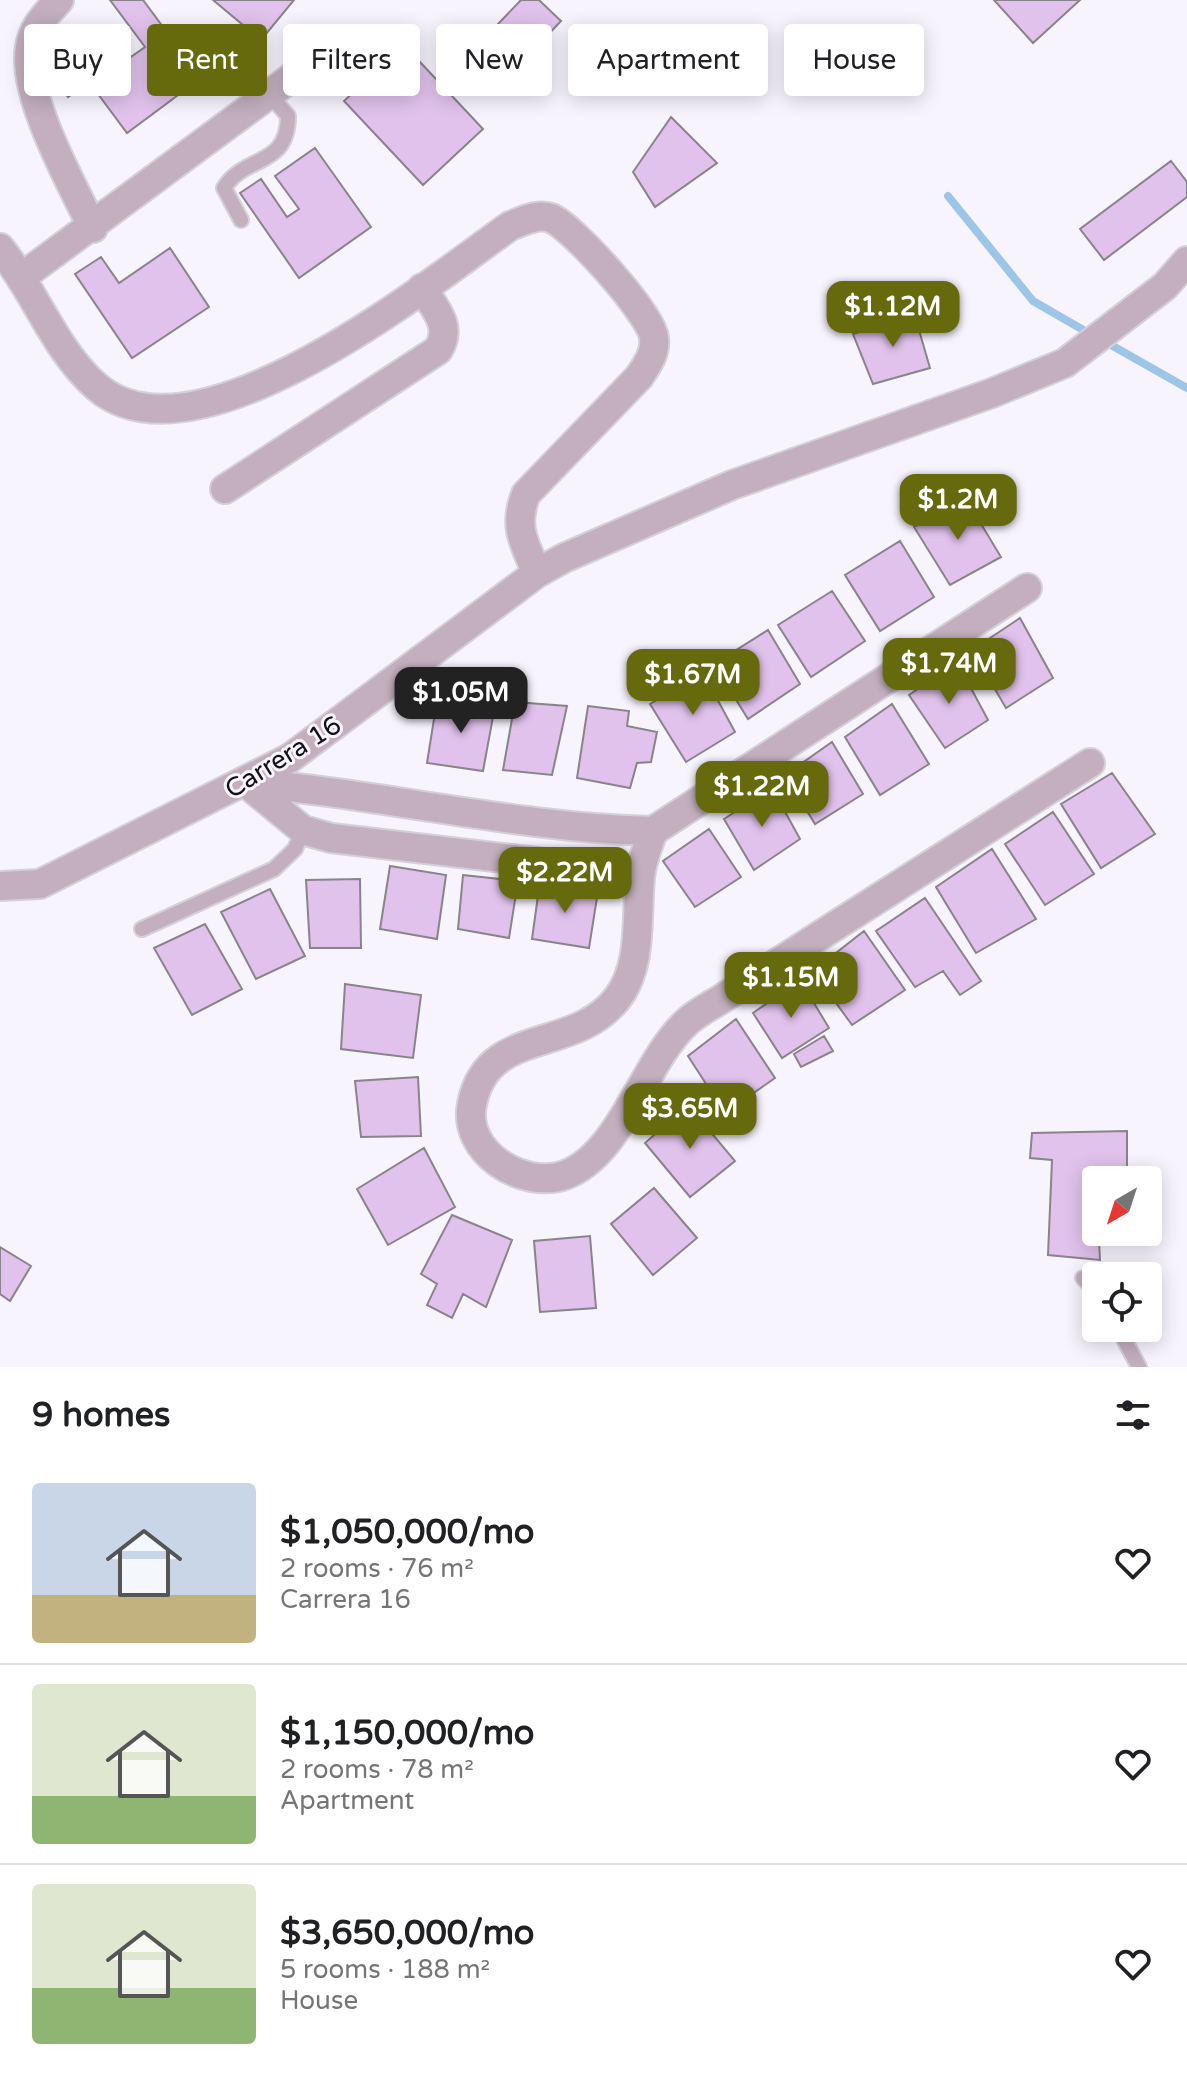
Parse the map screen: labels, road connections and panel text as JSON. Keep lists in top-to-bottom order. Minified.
{"streets":{"street":["Carrera 16"]},"north":"bottom left","page":{"chip":["Buy","Rent","Filters","New","Apartment","House"],"price":["$1.12M","$1.2M","$1.74M","$1.67M","$1.05M","$1.22M","$2.22M","$1.15M","$3.65M"],"heading":"9 homes","list":[{"name":"$1,050,000/mo","note":"2 rooms · 76 m² · Carrera 16"},{"name":"$1,150,000/mo","note":"2 rooms · 78 m² · Apartment"},{"name":"$3,650,000/mo","note":"5 rooms · 188 m² · House"}]}}
